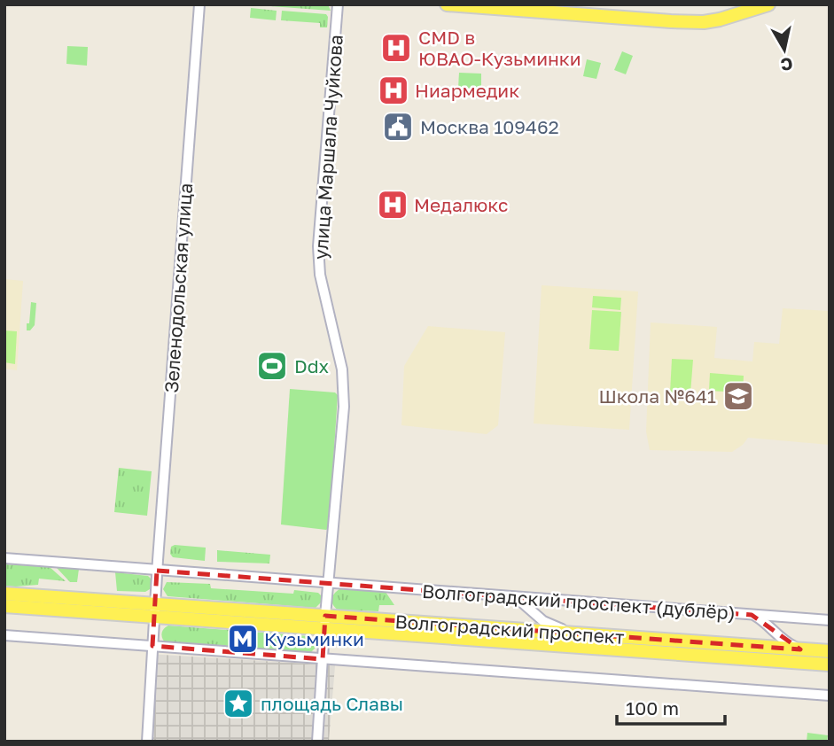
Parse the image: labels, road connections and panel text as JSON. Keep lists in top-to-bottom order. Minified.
{"streets":{"main road":["Волгоградский проспект"],"street":["улица Маршала Чуйкова","Зеленодольская улица","Волгоградский проспект (дублёр)"]},"crossings":[["улица Маршала Чуйкова","Волгоградский проспект (дублёр)"],["улица Маршала Чуйкова","Волгоградский проспект"],["Зеленодольская улица","Волгоградский проспект (дублёр)"],["Зеленодольская улица","Волгоградский проспект"]],"places":{"hospital":["CMD в ЮВАО-Кузьминки","Ниармедик","Медалюкс"],"public building":["Москва 109462"],"sports":["Ddx"],"school or university":["Школа №641"],"metro station":["Кузьминки"],"place":["площадь Славы"]},"scale_bar":"100 m","north":"bottom"}
